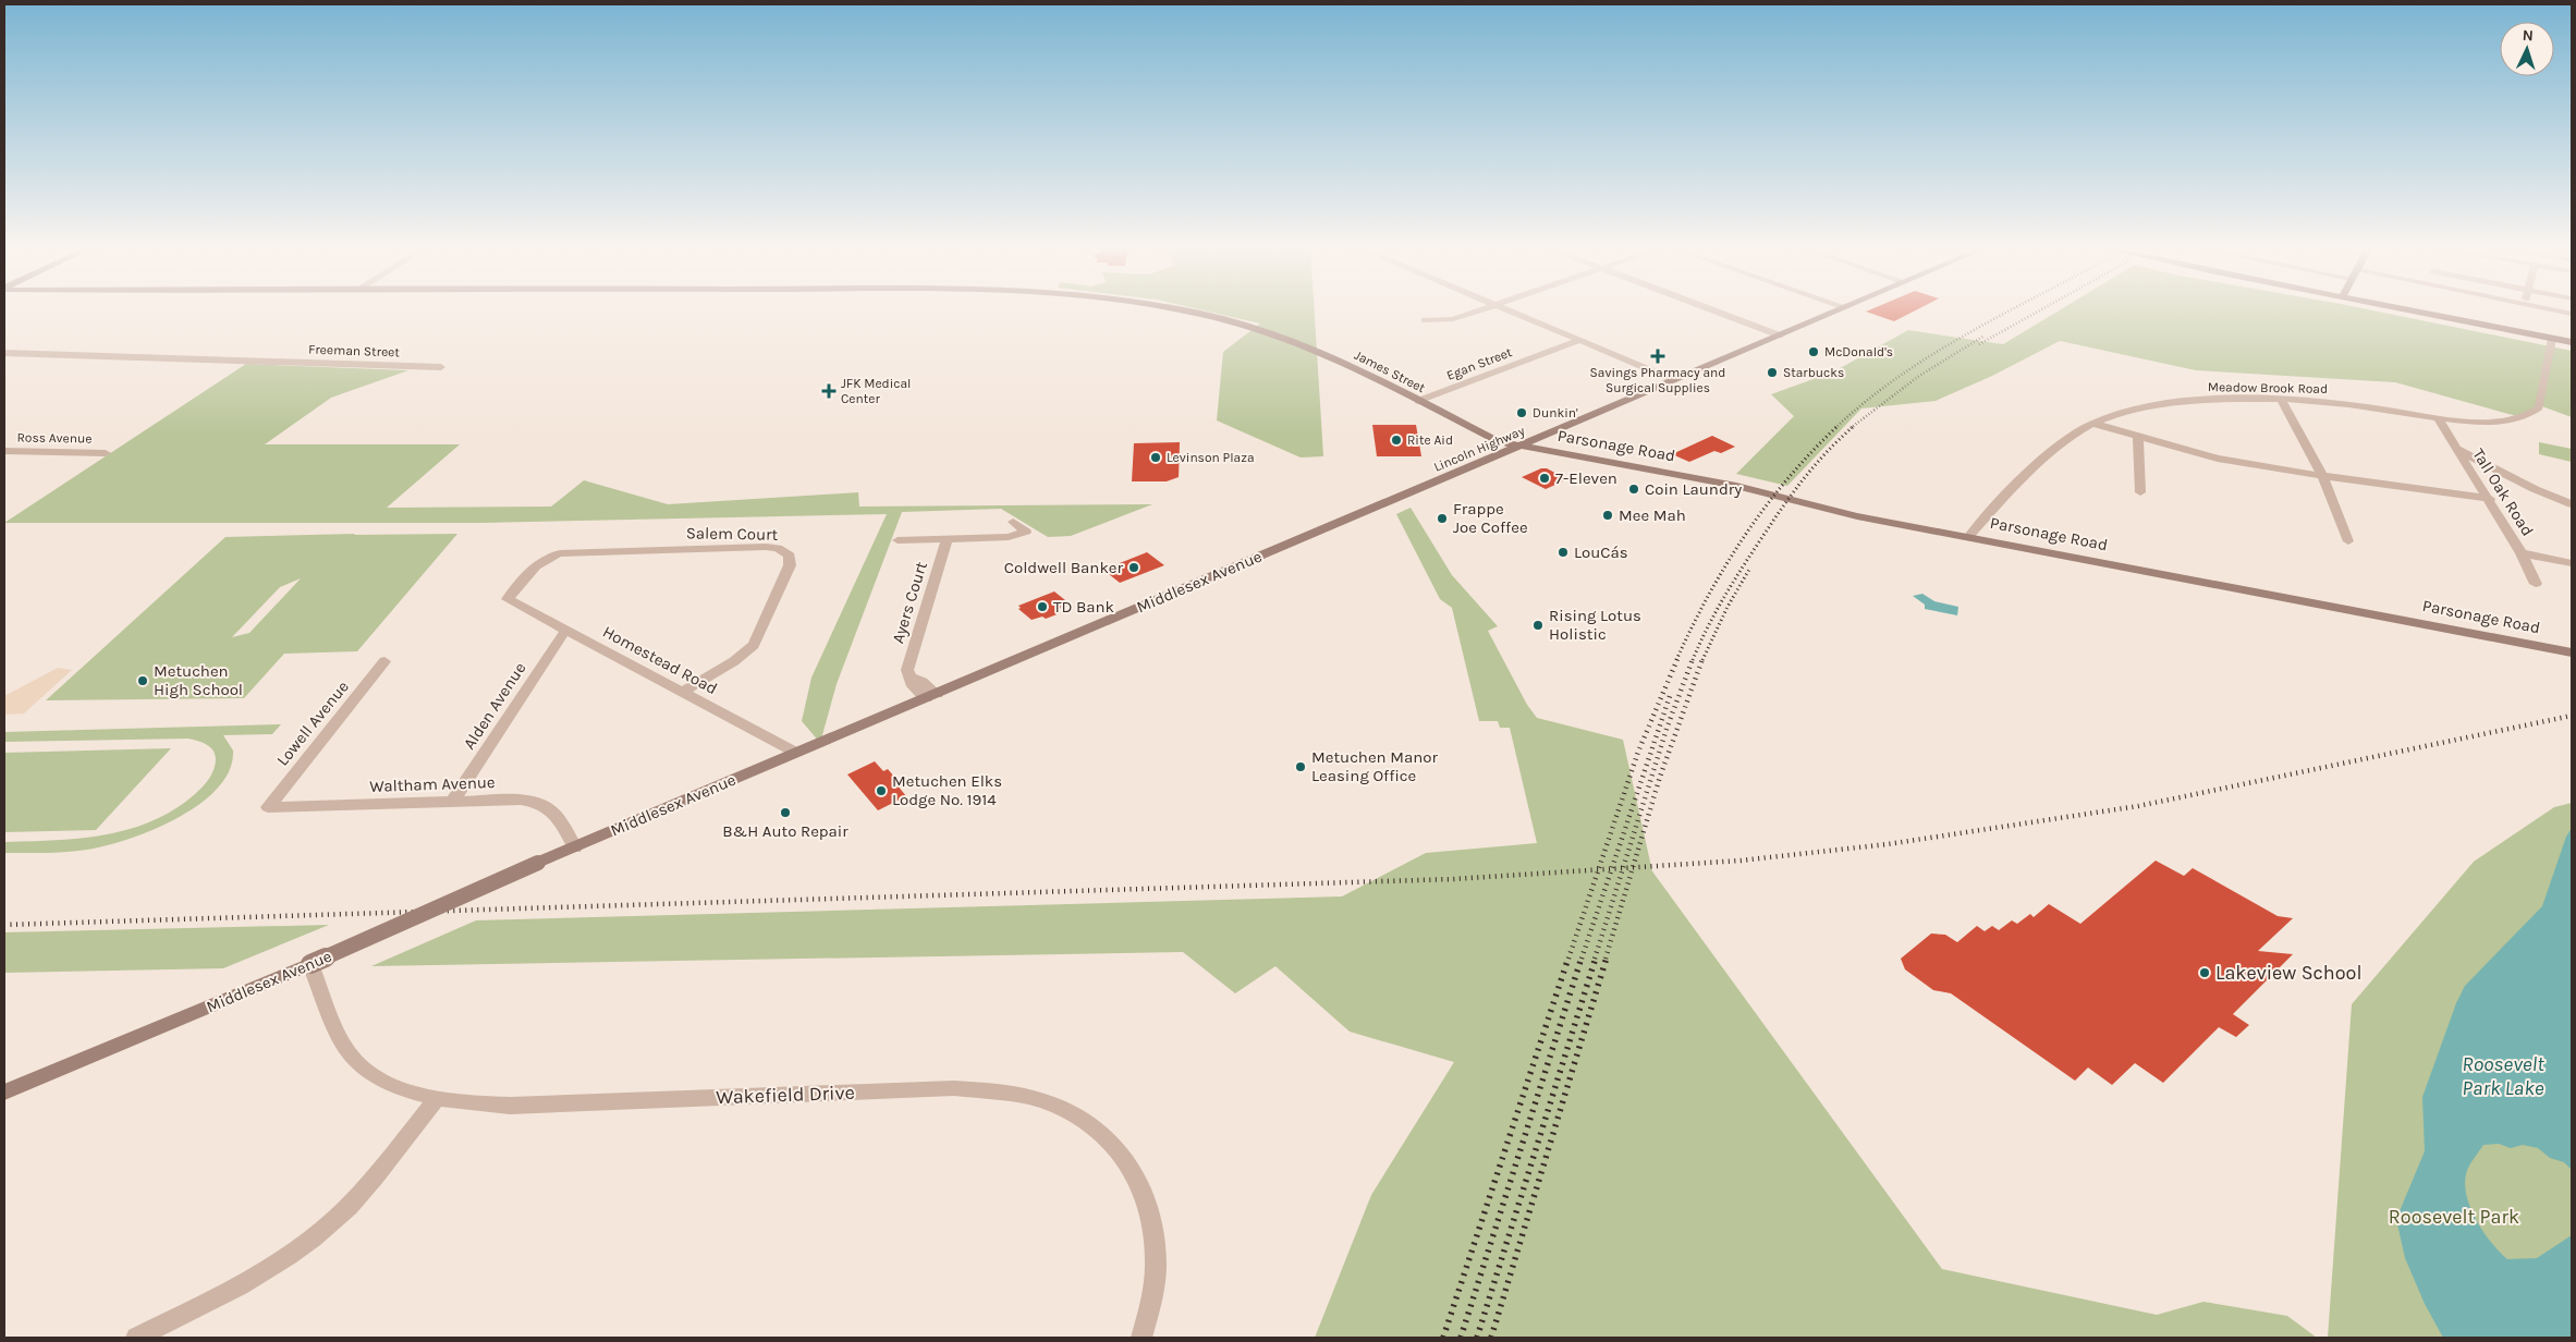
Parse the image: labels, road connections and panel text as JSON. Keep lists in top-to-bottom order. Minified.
{"streets":{"street":["Freeman Street","Egan Street","James Street","Meadow Brook Road","Ross Avenue","Parsonage Road","Lincoln Highway","Tall Oak Road","Salem Court","Middlesex Avenue","Ayers Court","Homestead Road","Alden Avenue","Lowell Avenue","Waltham Avenue","Wakefield Drive"]},"crossings":[["Egan Street","James Street"],["James Street","Parsonage Road"],["James Street","Lincoln Highway"],["Meadow Brook Road","Parsonage Road"],["Meadow Brook Road","Tall Oak Road"],["Parsonage Road","Lincoln Highway"],["Lincoln Highway","Middlesex Avenue"],["Salem Court","Homestead Road"],["Middlesex Avenue","Ayers Court"],["Middlesex Avenue","Homestead Road"],["Middlesex Avenue","Waltham Avenue"],["Middlesex Avenue","Wakefield Drive"],["Homestead Road","Alden Avenue"],["Alden Avenue","Waltham Avenue"],["Lowell Avenue","Waltham Avenue"]],"water":["Roosevelt Park Lake"],"parks":["Roosevelt Park"],"places":{"other":["McDonald's","Starbucks","Dunkin'","Rite Aid","Levinson Plaza","7-Eleven","Coin Laundry","Mee Mah","Frappe Joe Coffee","LouCás","Coldwell Banker","TD Bank","Rising Lotus Holistic","Metuchen High School","Metuchen Manor Leasing Office","Metuchen Elks Lodge No. 1914","B&H Auto Repair","Lakeview School"],"health":["Savings Pharmacy and Surgical Supplies","JFK Medical Center"]},"north":"top"}
